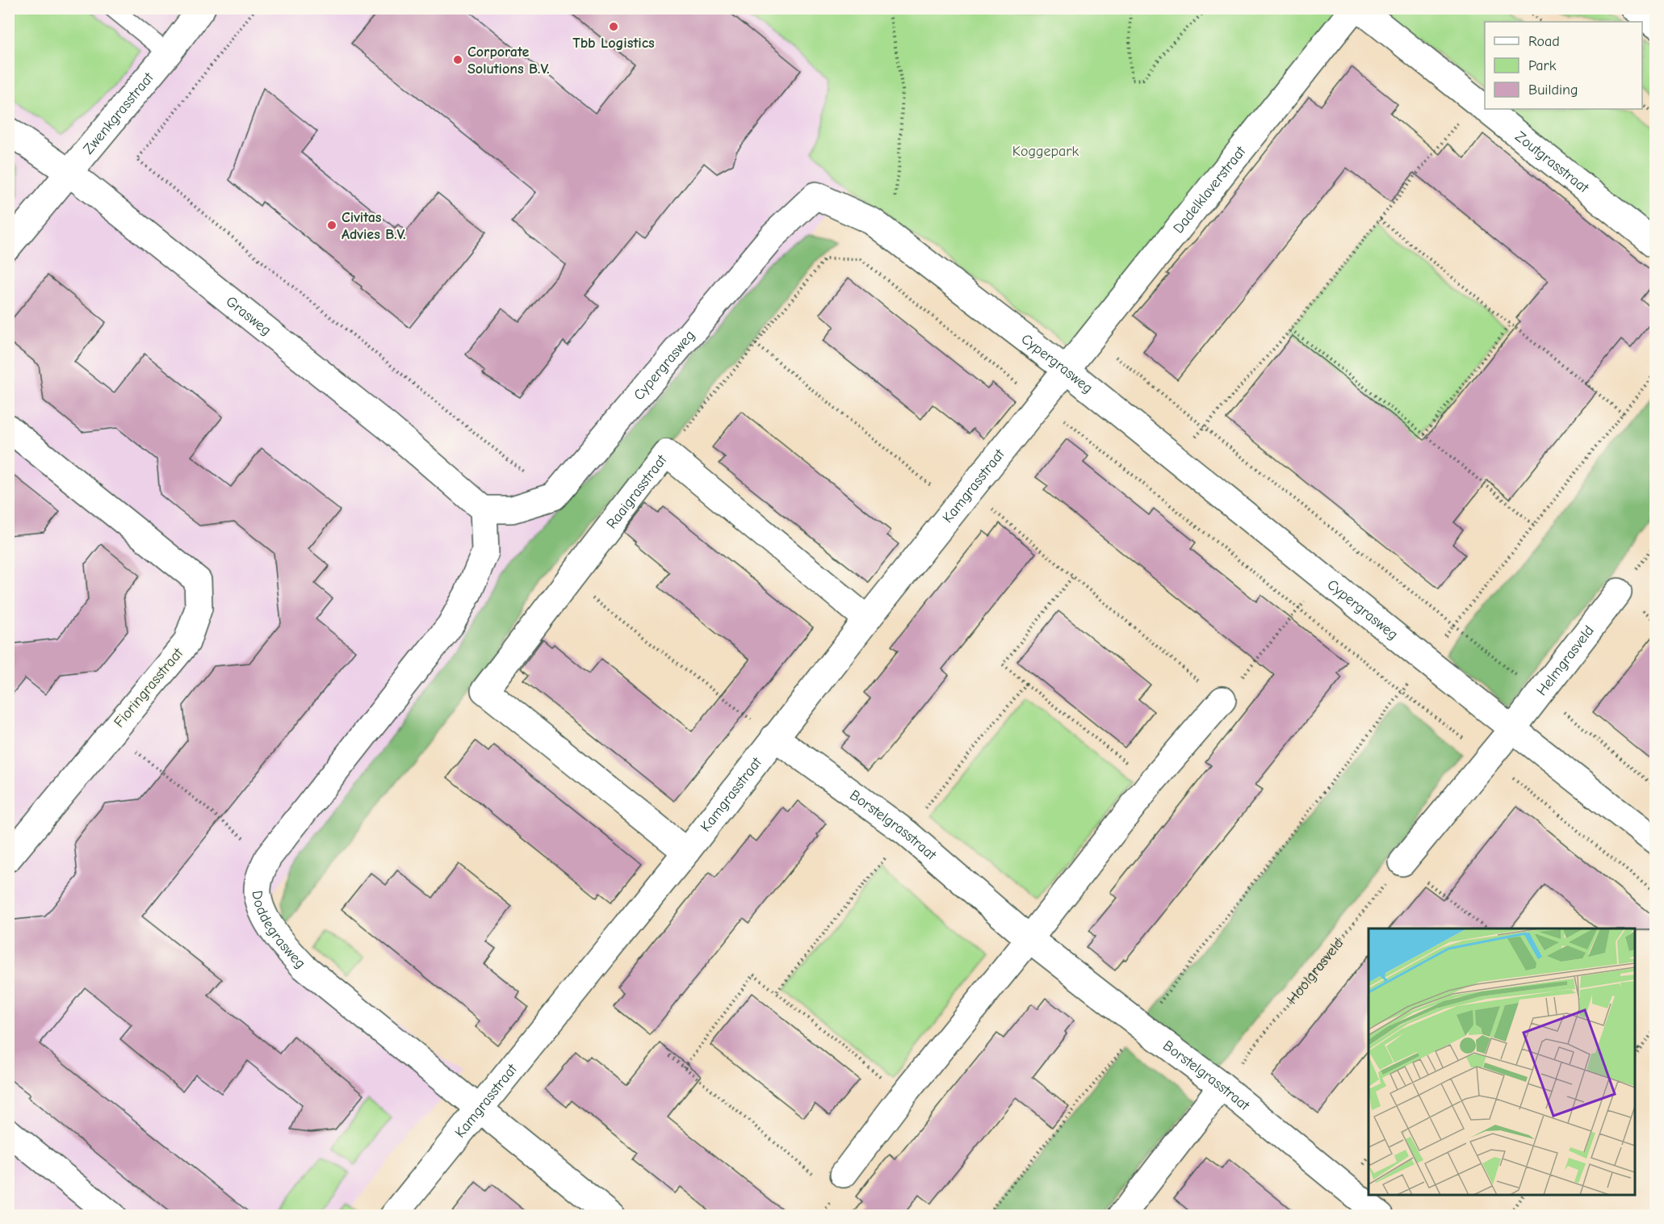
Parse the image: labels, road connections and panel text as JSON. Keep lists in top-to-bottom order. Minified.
{"streets":{"street":["Zwenkgrasstraat","Zoutgrasstraat","Dadelklaverstraat","Grasweg","Cypergrasweg","Kamgrasstraat","Raaigrasstraat","Helmgrasveld","Fioringrasstraat","Borstelgrasstraat","Doddegrasweg"],"path":["Hooigrasveld"]},"crossings":[["Zwenkgrasstraat","Grasweg"],["Dadelklaverstraat","Cypergrasweg"],["Dadelklaverstraat","Kamgrasstraat"],["Grasweg","Doddegrasweg"],["Cypergrasweg","Kamgrasstraat"],["Cypergrasweg","Helmgrasveld"],["Kamgrasstraat","Raaigrasstraat"],["Kamgrasstraat","Borstelgrasstraat"],["Kamgrasstraat","Doddegrasweg"],["Borstelgrasstraat","Hooigrasveld"]],"parks":["Koggepark"],"places":["Tbb Logistics","Corporate Solutions B.V.","Civitas Advies B.V."],"legend":["Road","Park","Building"]}
